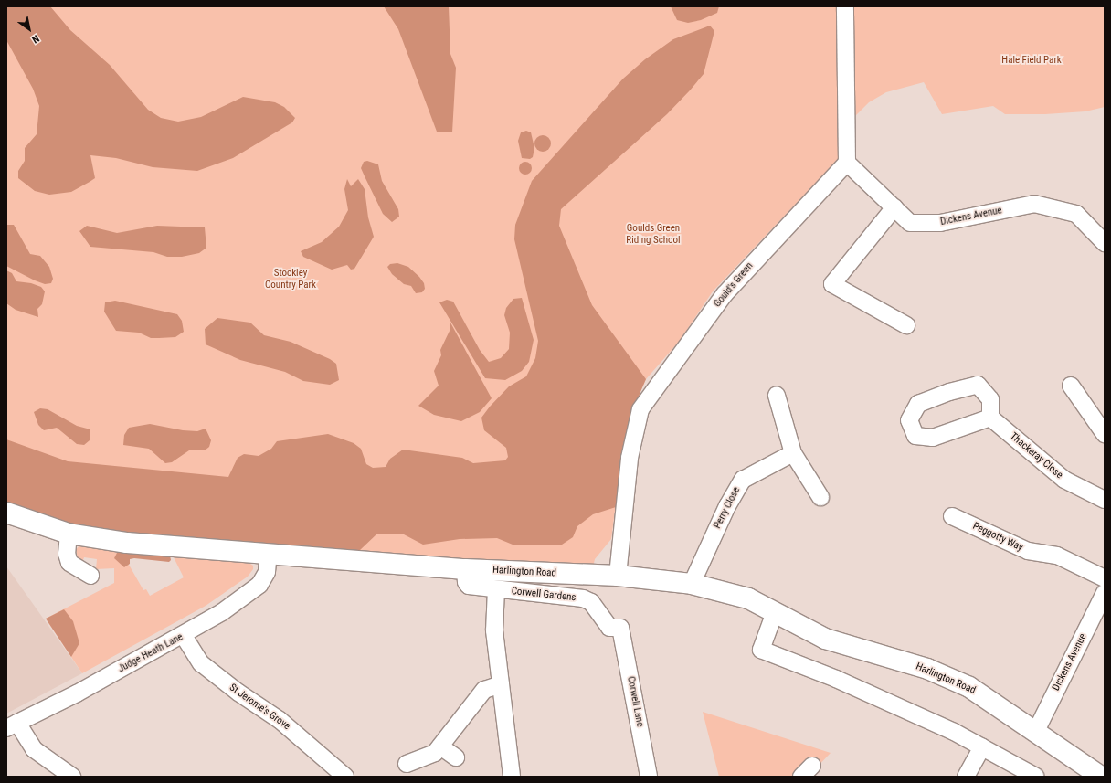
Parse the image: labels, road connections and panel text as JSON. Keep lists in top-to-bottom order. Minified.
{"streets":{"main road":["Harlington Road"],"street":["Dickens Avenue","Gould's Green","Thackeray Close","Perry Close","Peggotty Way","Corwell Gardens","Judge Heath Lane","Corwell Lane","St Jerome's Grove"]},"crossings":[["Dickens Avenue","Gould's Green"],["Dickens Avenue","Harlington Road"],["Gould's Green","Harlington Road"],["Perry Close","Harlington Road"],["Harlington Road","Corwell Gardens"],["Harlington Road","Judge Heath Lane"],["Corwell Gardens","Corwell Lane"],["Judge Heath Lane","St Jerome's Grove"]],"parks":["Hale Field Park","Goulds Green Riding School","Stockley Country Park"],"north":"bottom right"}
